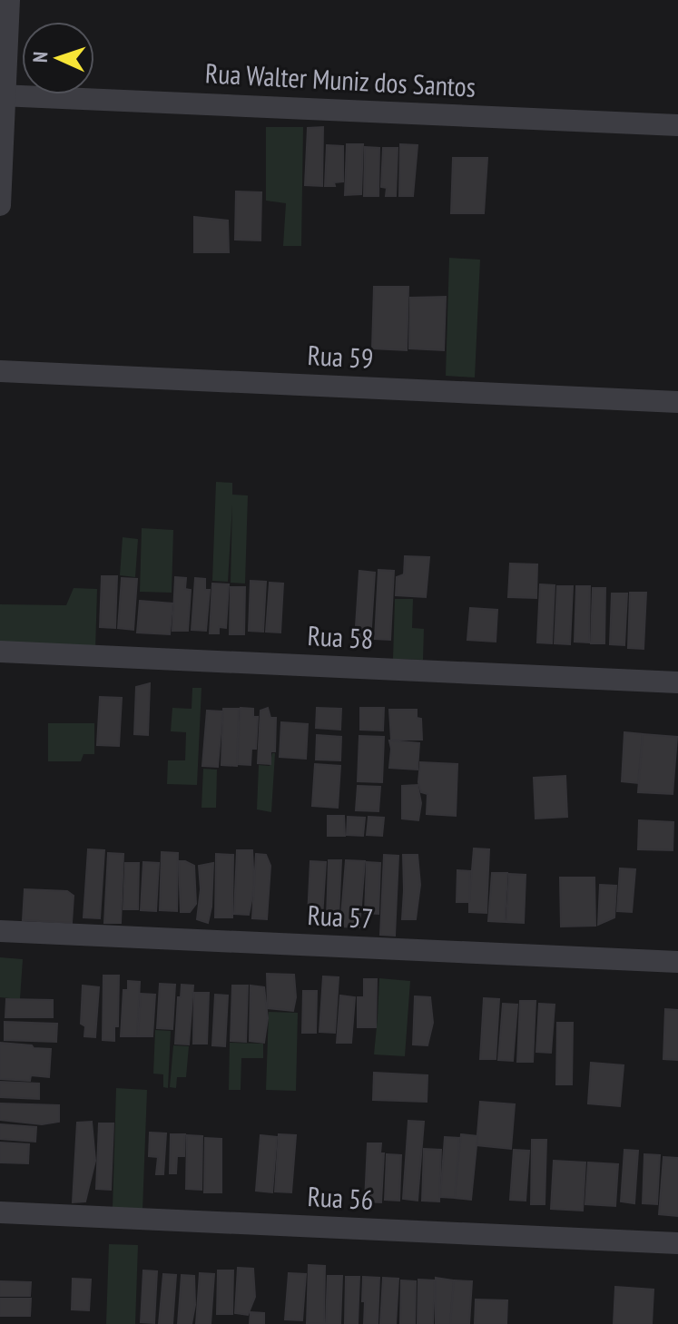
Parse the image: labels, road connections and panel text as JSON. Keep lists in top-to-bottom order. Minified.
{"streets":{"street":["Rua Walter Muniz dos Santos","Rua 59","Rua 58","Rua 57","Rua 56"]},"north":"left"}
